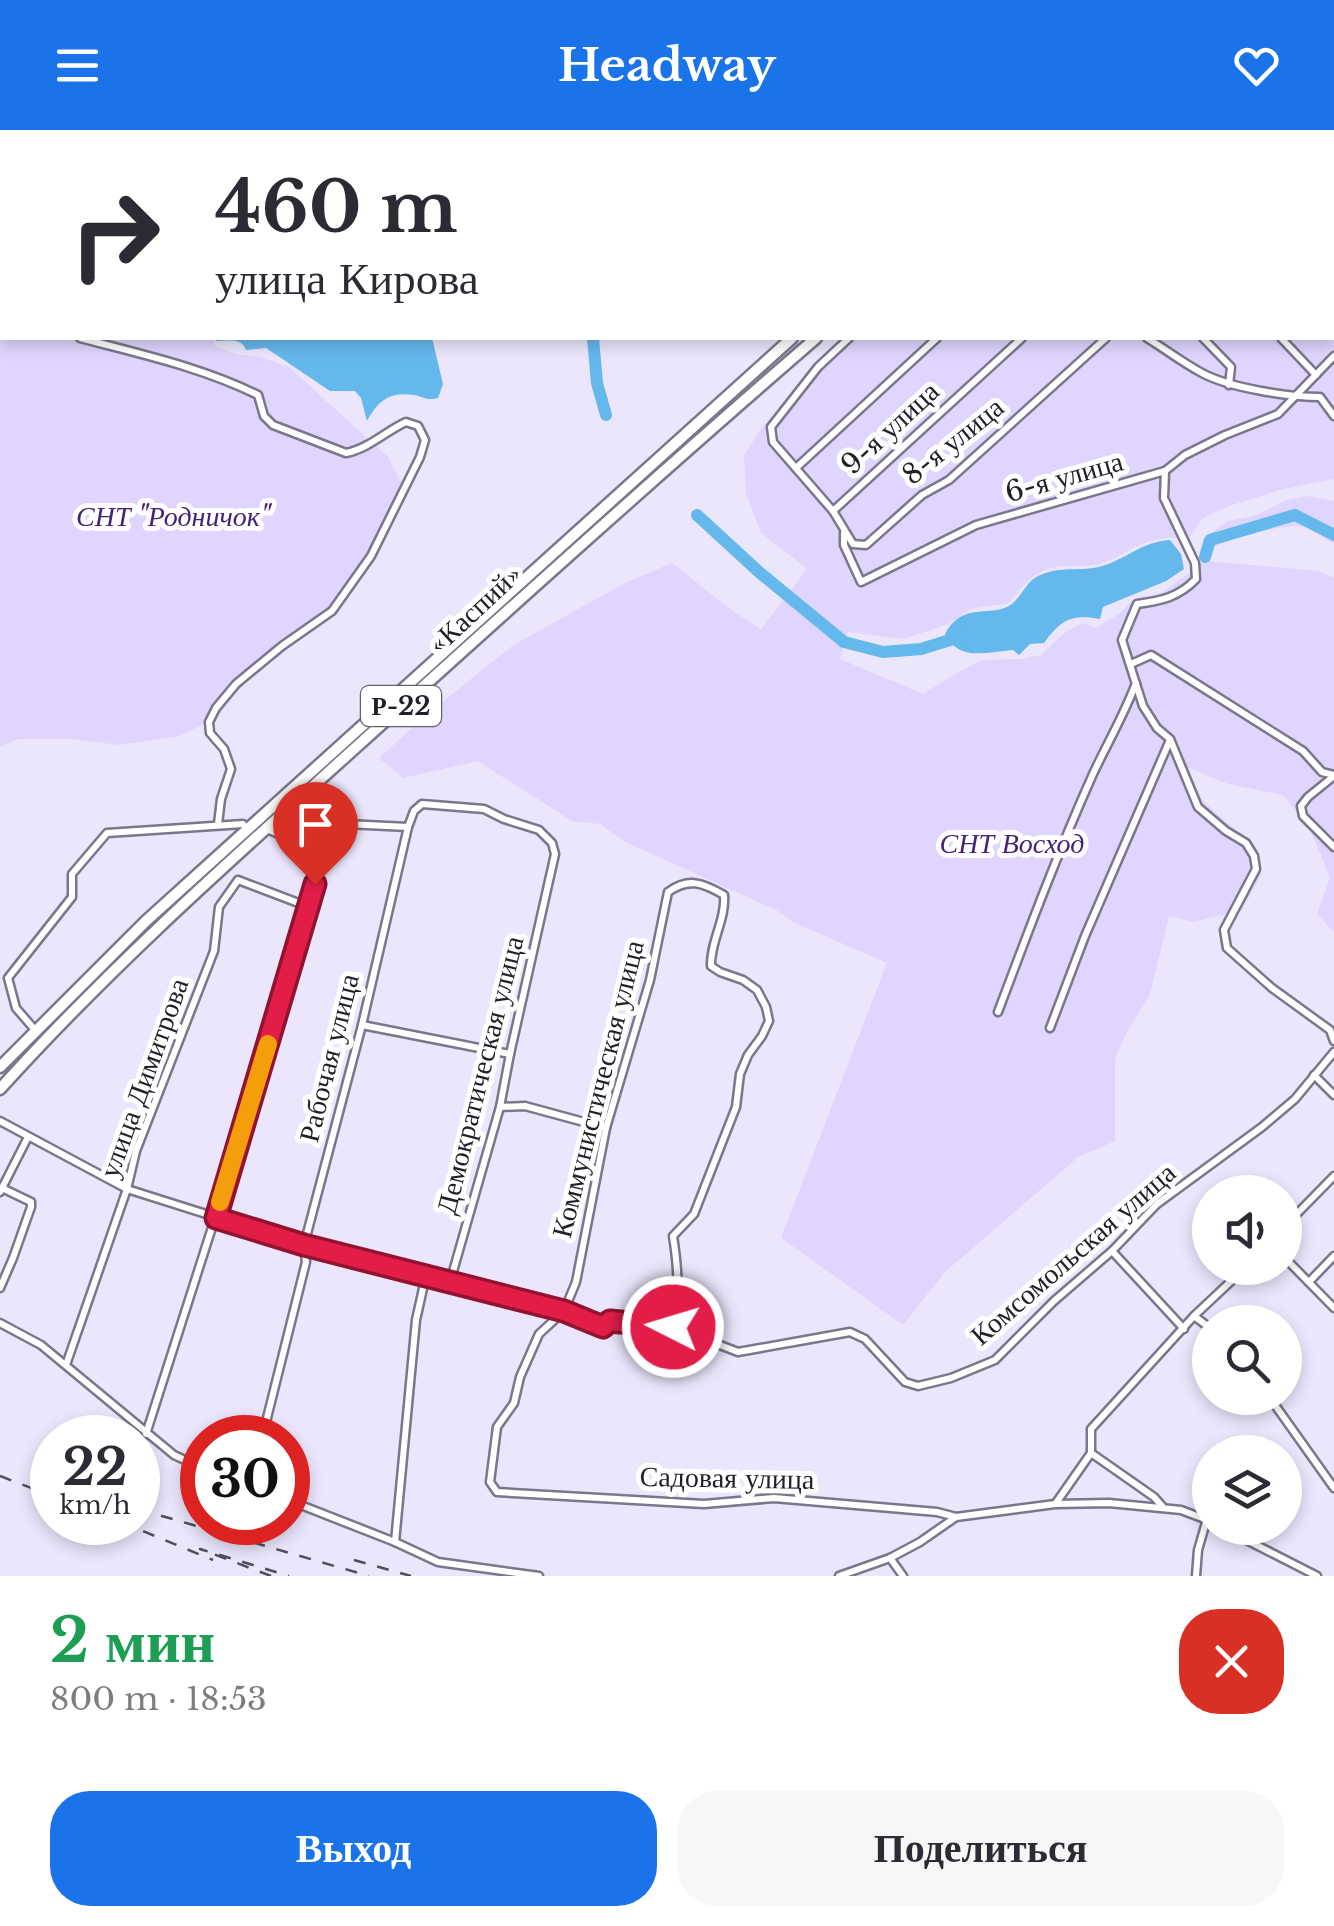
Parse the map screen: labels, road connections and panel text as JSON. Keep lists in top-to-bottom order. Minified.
{"streets":{"highway":["«Каспий»","Р-22"],"street":["9-я улица","8-я улица","6-я улица","Рабочая улица","Демократическая улица","улица Димитрова","Коммунистическая улица","Комсомольская улица","Садовая улица"]},"crossings":[["8-я улица","6-я улица"],["Рабочая улица","Демократическая улица"],["Коммунистическая улица","Комсомольская улица"],["Коммунистическая улица","Садовая улица"]],"parks":["СНТ \"Родничок\"","СНТ Восход"],"page":{"header":"Headway","turn":["460 m","улица Кирова"],"speed":"22 km/h","limit":"30","heading":["2 мин","800 m · 18:53"],"buttons":["Выход","Поделиться"]}}
